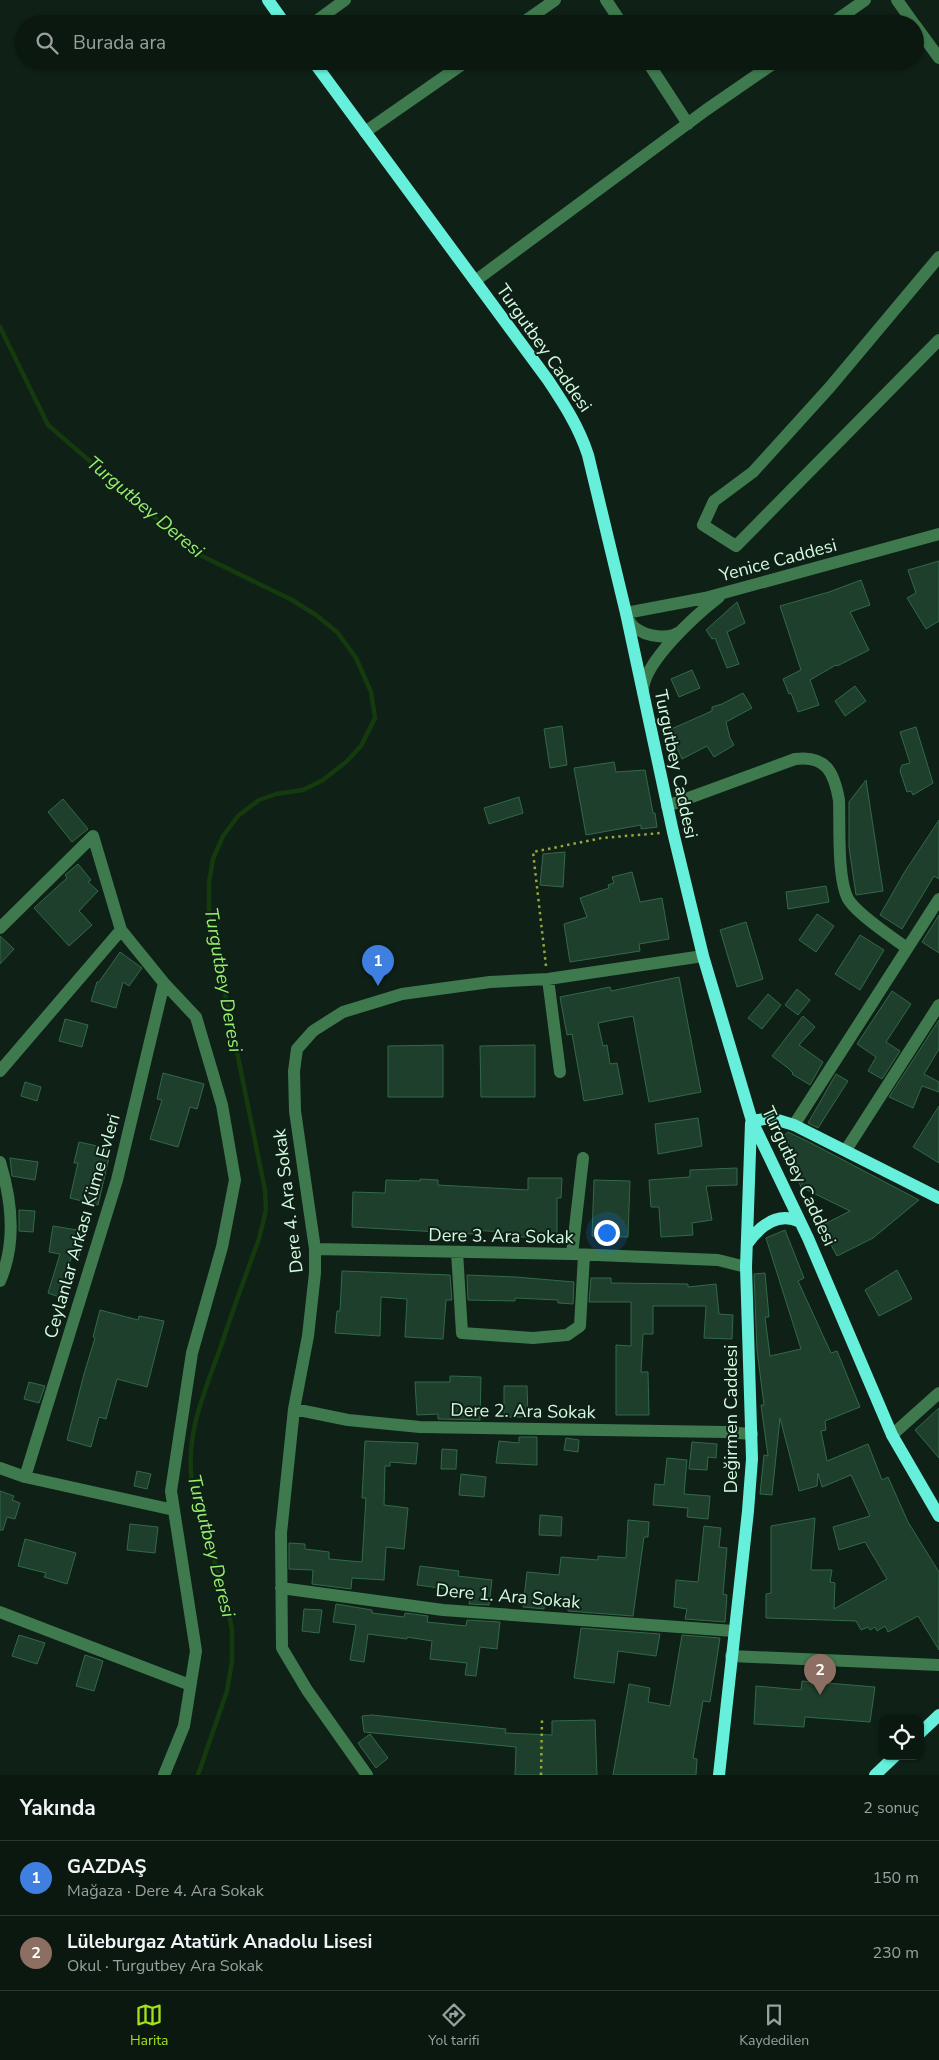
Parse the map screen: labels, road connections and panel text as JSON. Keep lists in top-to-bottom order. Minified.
{"streets":{"main road":["Turgutbey Caddesi","Değirmen Caddesi"],"street":["Yenice Caddesi","Dere 4. Ara Sokak","Ceylanlar Arkası Küme Evleri","Dere 3. Ara Sokak","Dere 2. Ara Sokak","Dere 1. Ara Sokak"]},"crossings":[["Turgutbey Caddesi","Yenice Caddesi"],["Turgutbey Caddesi","Dere 4. Ara Sokak"],["Turgutbey Caddesi","Değirmen Caddesi"],["Dere 4. Ara Sokak","Dere 3. Ara Sokak"],["Dere 4. Ara Sokak","Dere 2. Ara Sokak"],["Dere 4. Ara Sokak","Dere 1. Ara Sokak"],["Dere 3. Ara Sokak","Değirmen Caddesi"],["Dere 2. Ara Sokak","Değirmen Caddesi"],["Değirmen Caddesi","Dere 1. Ara Sokak"]],"water":["Turgutbey Deresi"],"page":{"search":"Burada ara","pins":["1","2"],"heading":["Yakında","2 sonuç"],"list":[{"mark":"1","name":"GAZDAŞ","note":"Mağaza · Dere 4. Ara Sokak","value":"150 m"},{"mark":"2","name":"Lüleburgaz Atatürk Anadolu Lisesi","note":"Okul · Turgutbey Ara Sokak","value":"230 m"}],"nav":["Harita","Yol tarifi","Kaydedilen"]}}
